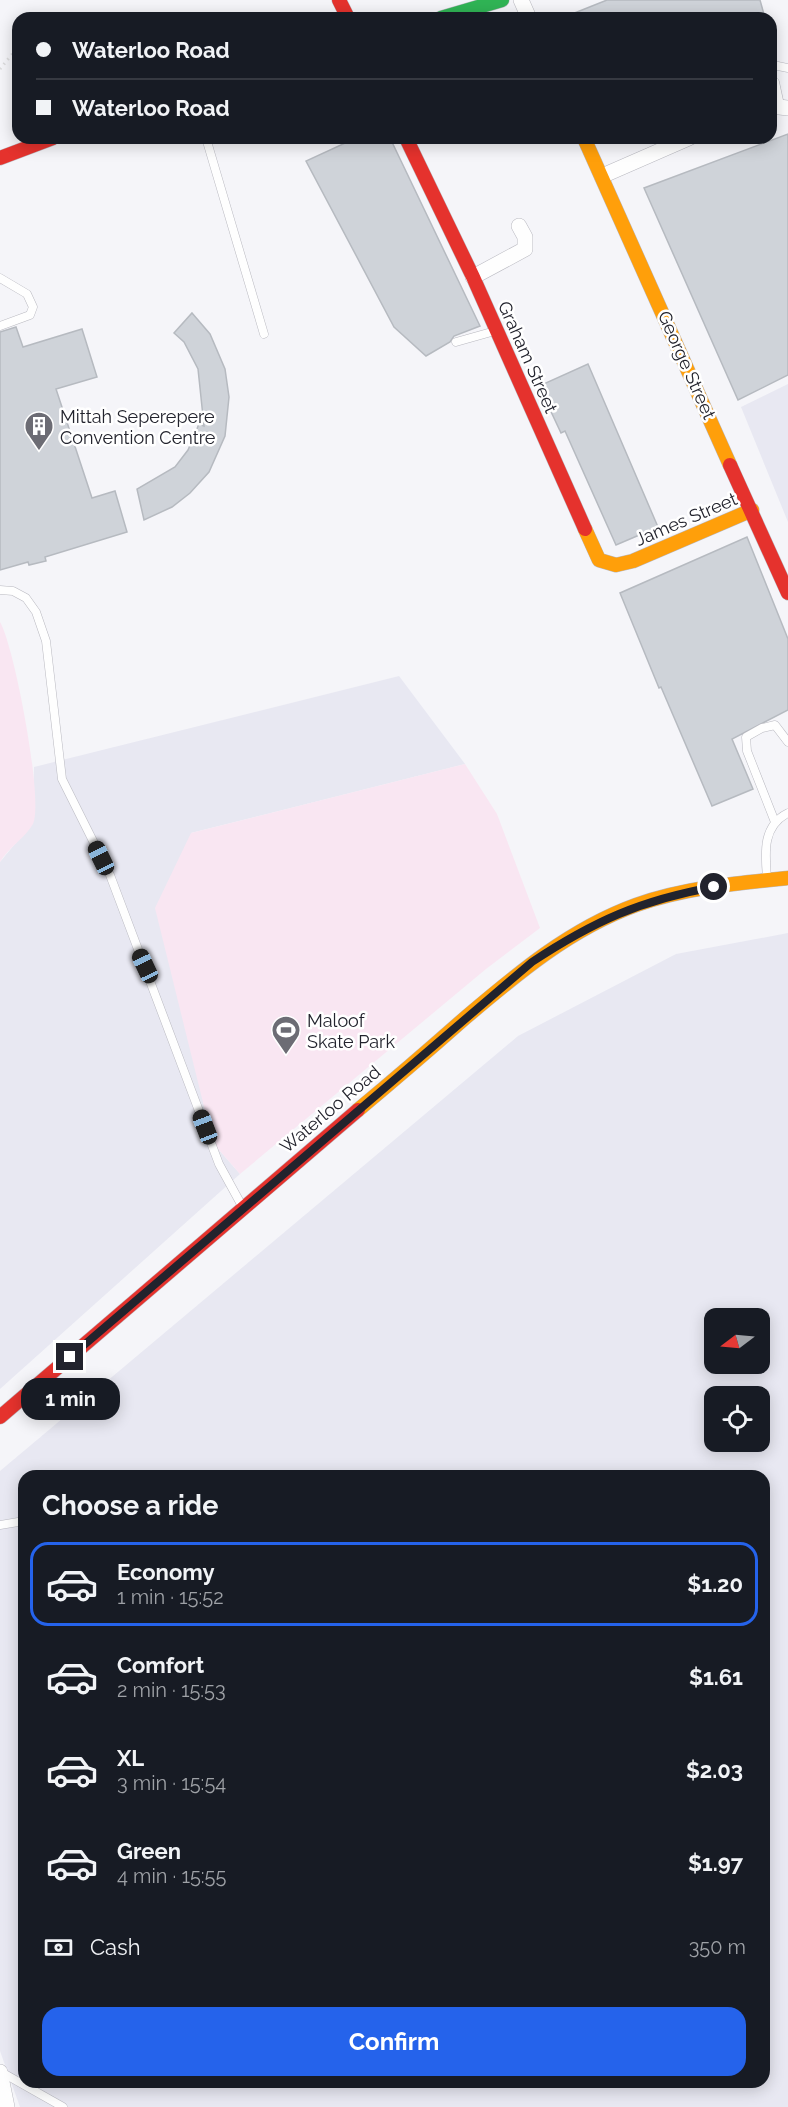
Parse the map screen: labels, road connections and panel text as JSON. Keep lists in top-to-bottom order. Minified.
{"streets":{"street":["Graham Street","George Street","James Street","Waterloo Road"]},"crossings":[["Graham Street","James Street"],["George Street","James Street"]],"places":{"building":["Mittah Seperepere Convention Centre"],"sports":["Maloof Skate Park"]},"north":"left","page":{"banner":["Waterloo Road","Waterloo Road"],"bubble":"1 min","heading":"Choose a ride","list":[{"name":"Economy","note":"1 min · 15:52","value":"$1.20"},{"name":"Comfort","note":"2 min · 15:53","value":"$1.61"},{"name":"XL","note":"3 min · 15:54","value":"$2.03"},{"name":"Green","note":"4 min · 15:55","value":"$1.97"}],"pay":["Cash","350 m"],"buttons":"Confirm"}}
